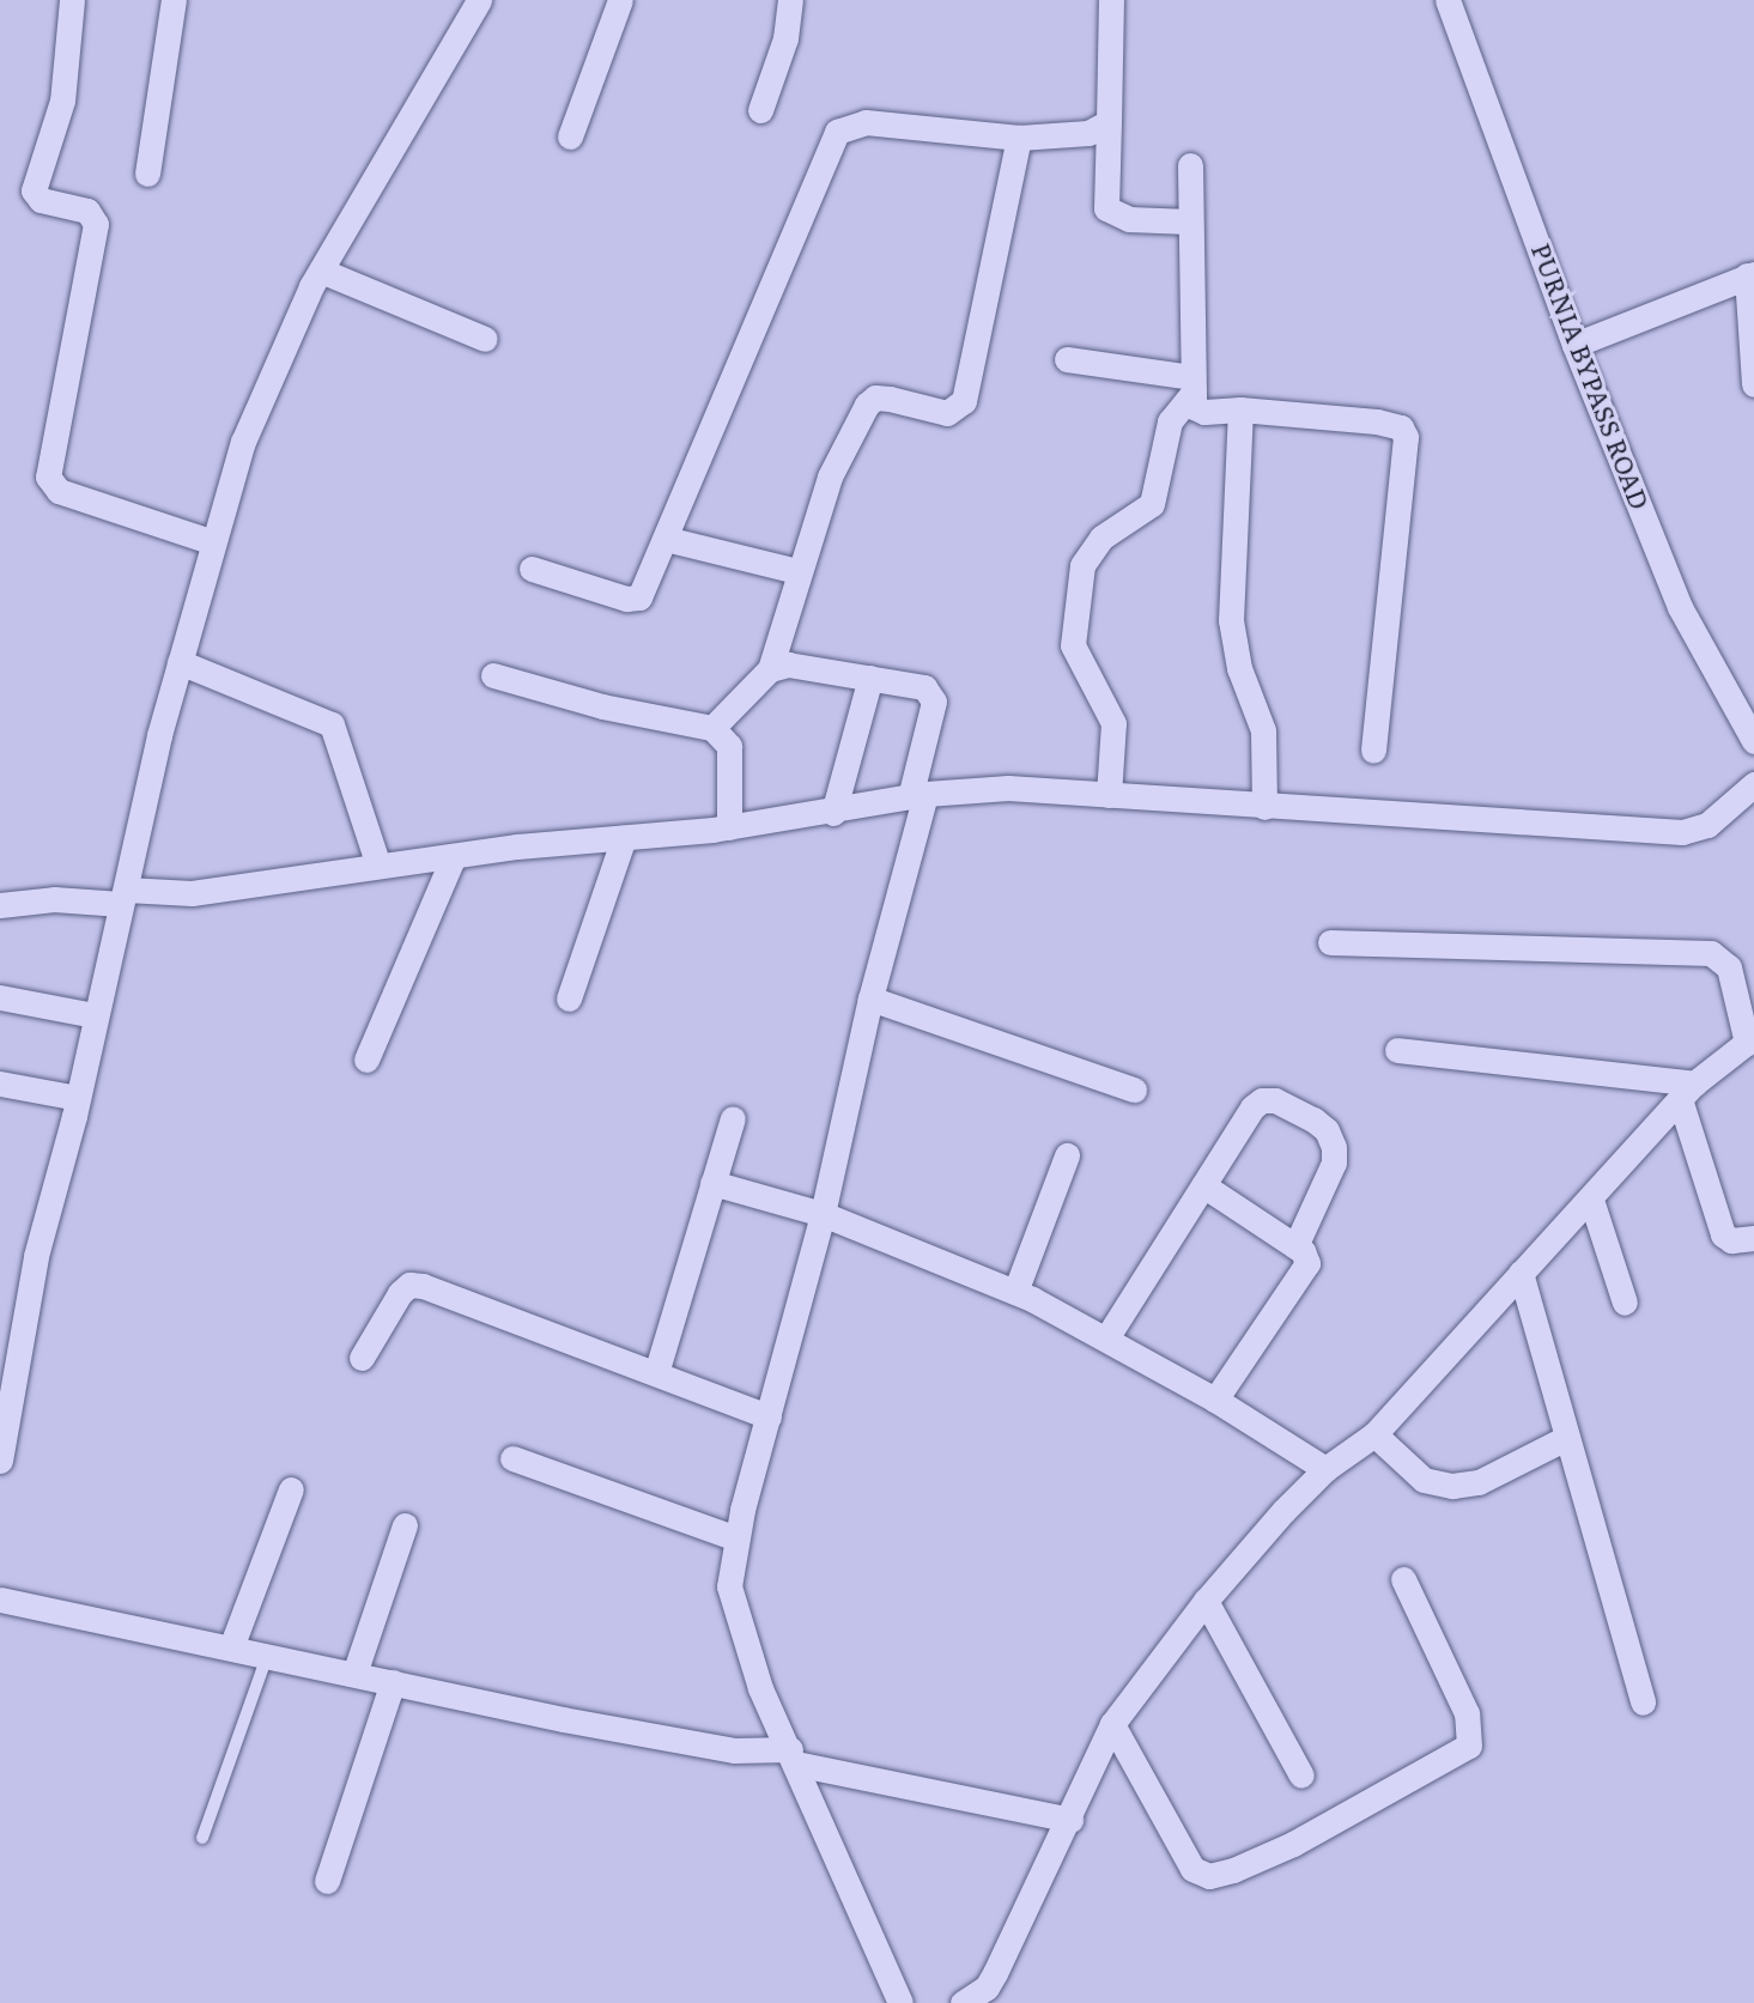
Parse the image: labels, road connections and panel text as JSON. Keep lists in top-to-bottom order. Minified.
{"streets":{"street":["PURNIA BYPASS ROAD"]}}
